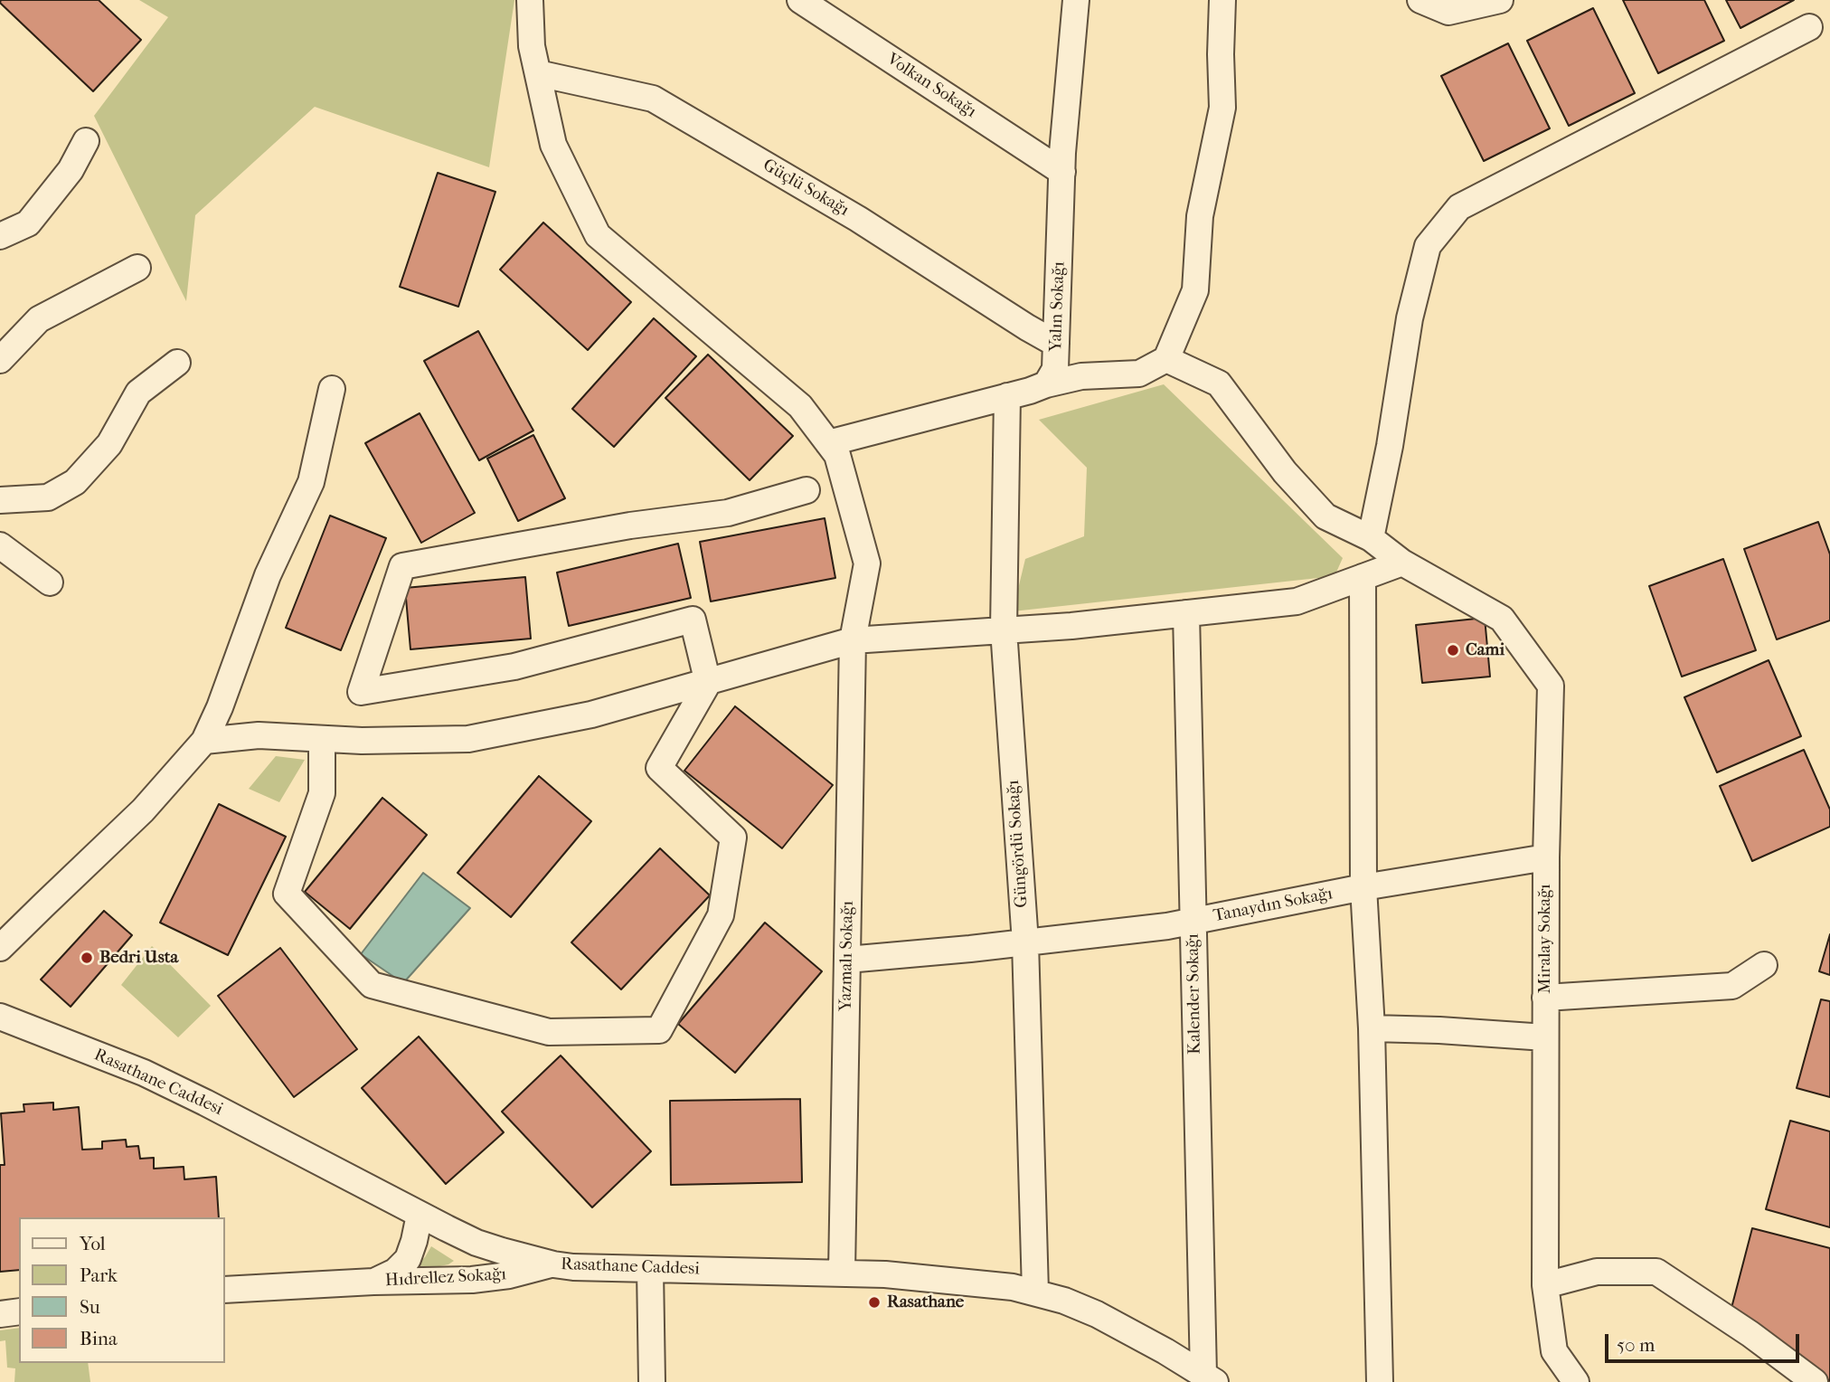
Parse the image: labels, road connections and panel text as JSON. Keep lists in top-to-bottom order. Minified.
{"streets":{"street":["Volkan Sokağı","Güçlü Sokağı","Yalın Sokağı","Güngördü Sokağı","Tanaydın Sokağı","Miralay Sokağı","Yazmalı Sokağı","Kalender Sokağı","Rasathane Caddesi","Hıdrellez Sokağı"]},"crossings":[["Volkan Sokağı","Yalın Sokağı"],["Güçlü Sokağı","Yalın Sokağı"],["Güçlü Sokağı","Yazmalı Sokağı"],["Güngördü Sokağı","Tanaydın Sokağı"],["Güngördü Sokağı","Rasathane Caddesi"],["Tanaydın Sokağı","Miralay Sokağı"],["Tanaydın Sokağı","Yazmalı Sokağı"],["Tanaydın Sokağı","Kalender Sokağı"],["Yazmalı Sokağı","Rasathane Caddesi"],["Kalender Sokağı","Rasathane Caddesi"],["Rasathane Caddesi","Hıdrellez Sokağı"]],"places":["Cami","Bedri Usta","Rasathane"],"legend":["Yol","Park","Su","Bina"],"scale_bar":"50 m"}
